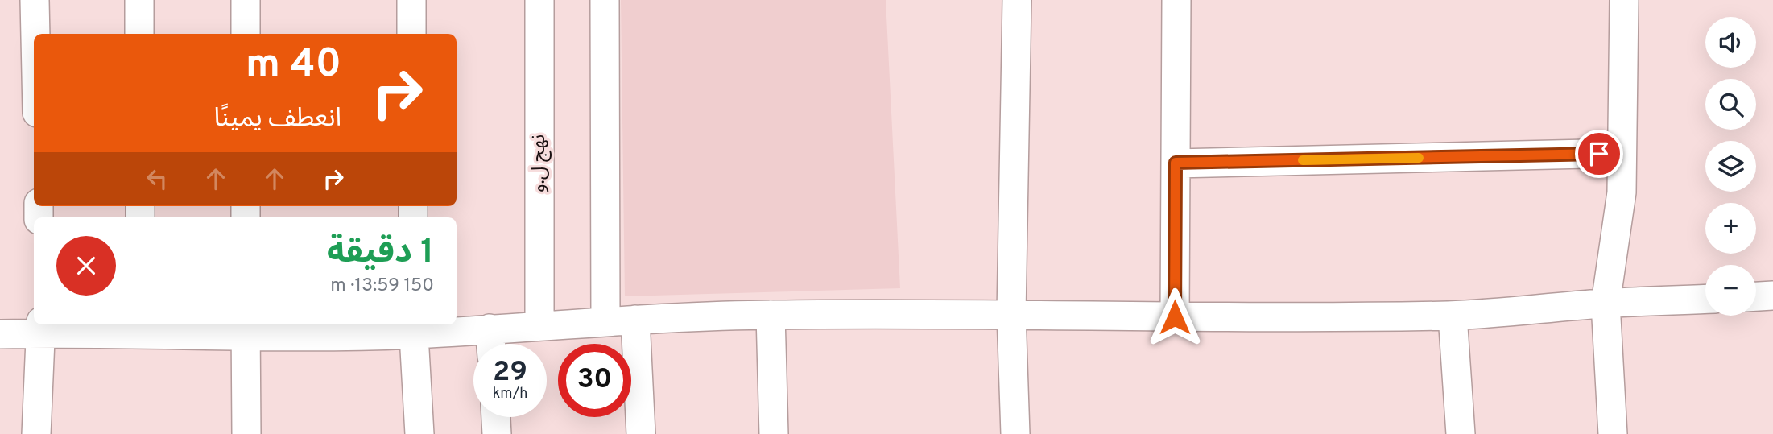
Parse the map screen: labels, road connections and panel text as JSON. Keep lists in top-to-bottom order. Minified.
{"streets":{"street":["نهج ل.و"]},"page":{"map_buttons":["+","−"],"turn":["40 m","انعطف يمينًا"],"heading":["1 دقيقة","150 m · 13:59"],"speed":"29 km/h","limit":"30"}}
